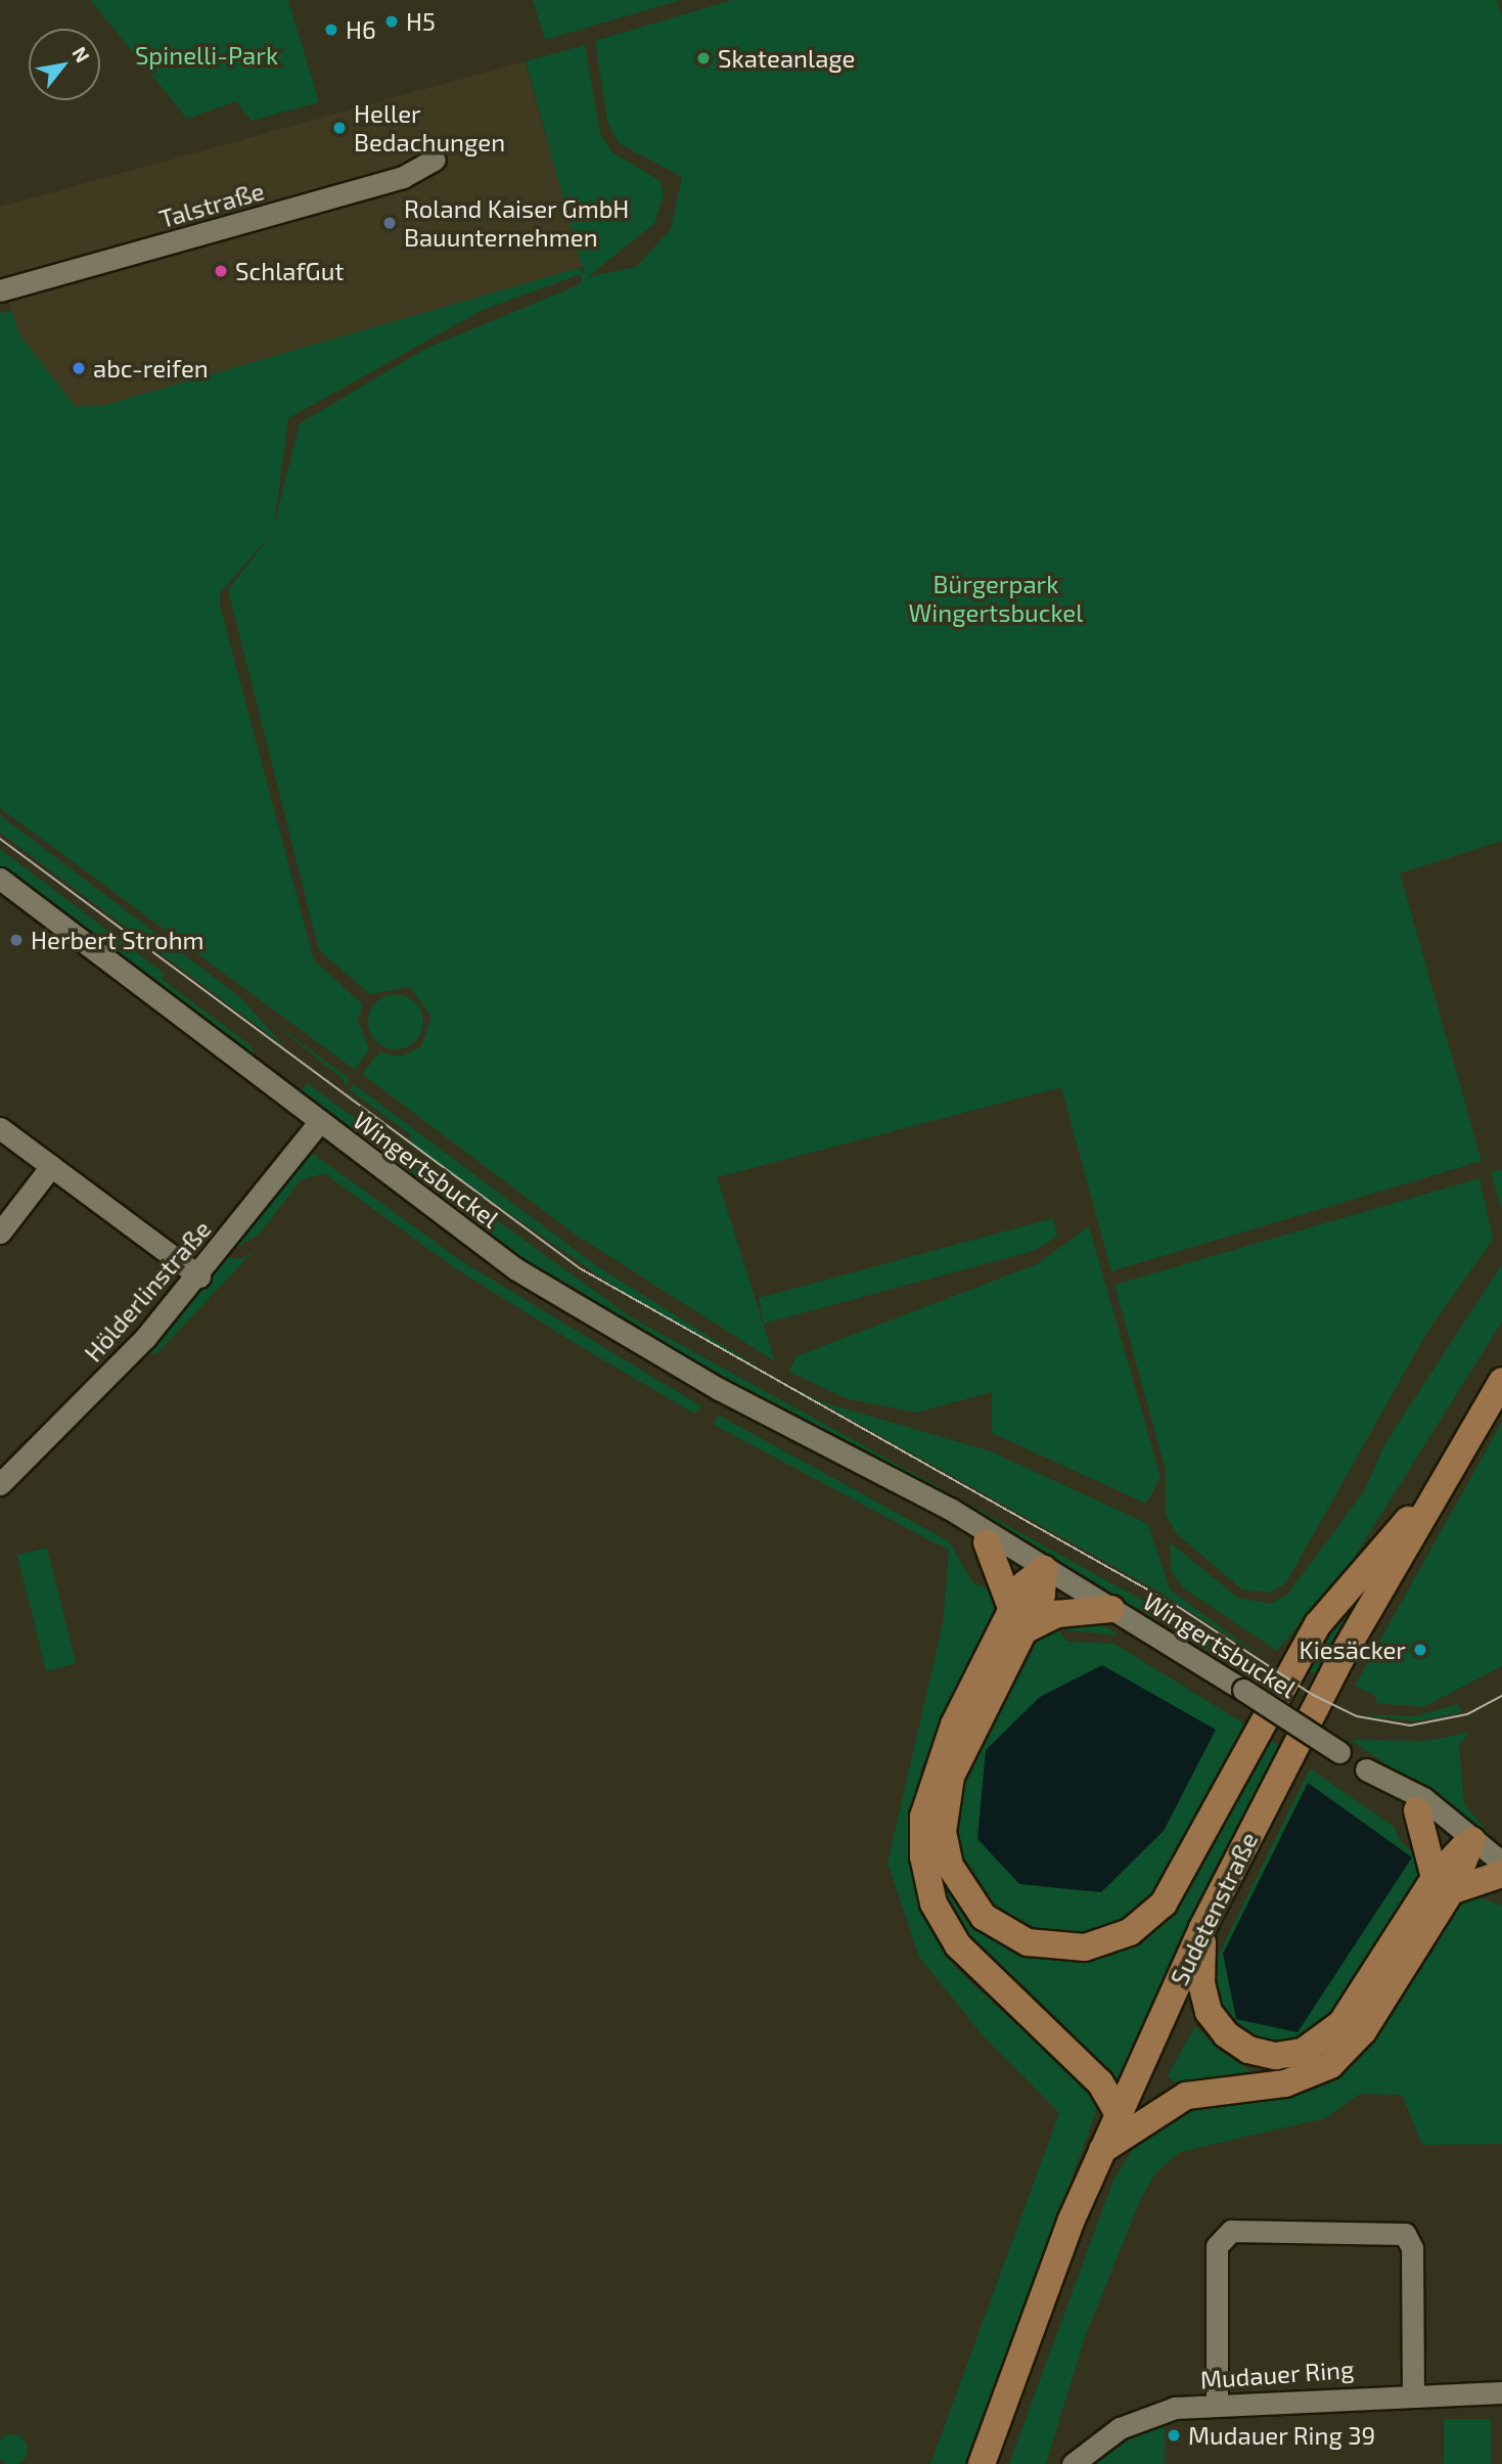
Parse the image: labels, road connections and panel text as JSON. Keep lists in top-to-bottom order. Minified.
{"streets":{"main road":["Sudetenstraße"],"street":["Talstraße","Wingertsbuckel","Hölderlinstraße","Mudauer Ring"]},"crossings":[["Wingertsbuckel","Hölderlinstraße"]],"parks":["Spinelli-Park","Bürgerpark Wingertsbuckel"],"places":["H5","H6","Skateanlage","Heller Bedachungen","Roland Kaiser GmbH Bauunternehmen","SchlafGut","abc-reifen","Herbert Strohm","Kiesäcker","Mudauer Ring 39"],"north":"top right"}
